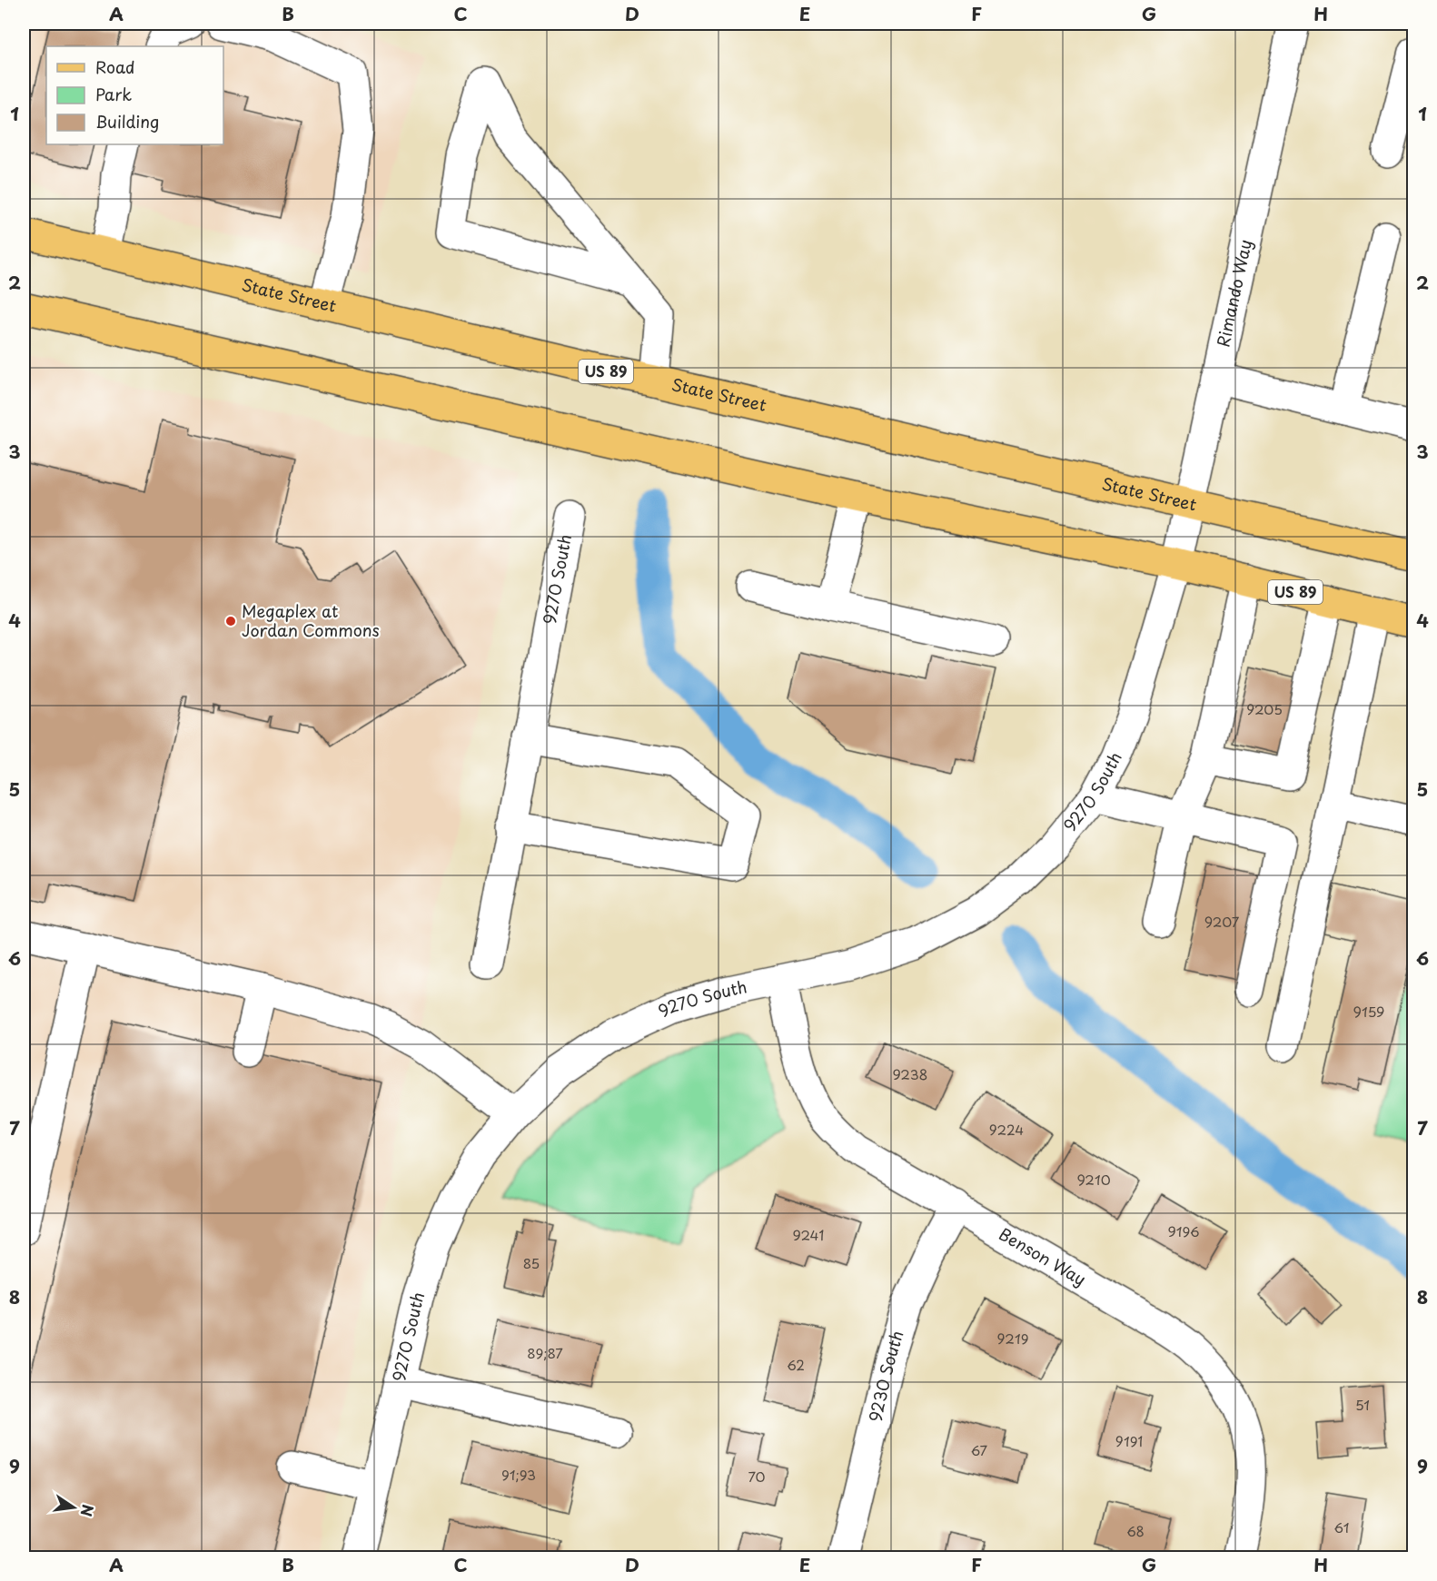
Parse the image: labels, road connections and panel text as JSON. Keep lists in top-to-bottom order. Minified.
{"streets":{"main road":["State Street","US 89"],"street":["Rimando Way","9270 South","Benson Way","9230 South"]},"crossings":[["Rimando Way","State Street"],["Rimando Way","US 89"],["Rimando Way","9270 South"],["US 89","9270 South"],["9270 South","Benson Way"],["Benson Way","9230 South"]],"places":["Megaplex at Jordan Commons"],"house_numbers":["9205","9207","9159","9238","9224","9210","9196","9241","85","9219","89;87","62","51","9191","67","91;93","70","61","68"],"legend":["Road","Park","Building"],"north":"right","grid":{"columns":["A","B","C","D","E","F","G","H"],"rows":["1","2","3","4","5","6","7","8","9"]}}
